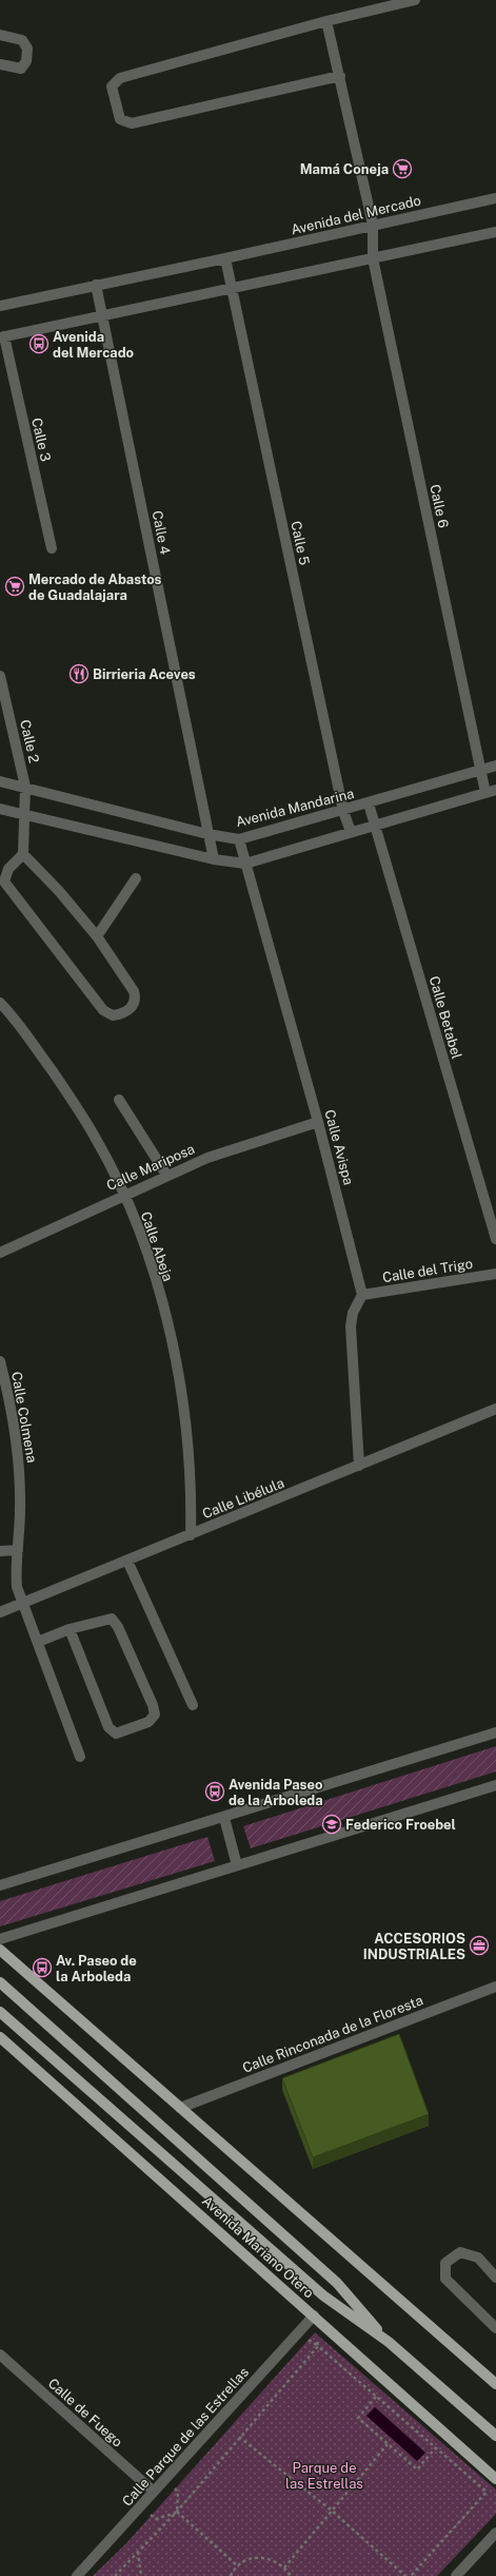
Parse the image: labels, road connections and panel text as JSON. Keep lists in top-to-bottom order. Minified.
{"streets":{"main road":["Avenida Mariano Otero"],"street":["Avenida del Mercado","Calle 3","Calle 6","Calle 4","Calle 5","Calle 2","Avenida Mandarina","Calle Betabel","Calle Avispa","Calle Mariposa","Calle Abeja","Calle del Trigo","Calle Colmena","Calle Libélula","Calle Rinconada de la Floresta","Calle de Fuego","Calle Parque de las Estrellas"]},"crossings":[["Avenida del Mercado","Calle 6"],["Avenida del Mercado","Calle 4"],["Avenida del Mercado","Calle 5"],["Calle 6","Avenida Mandarina"],["Calle 4","Avenida Mandarina"],["Calle 5","Avenida Mandarina"],["Calle 2","Avenida Mandarina"],["Avenida Mandarina","Calle Betabel"],["Avenida Mandarina","Calle Avispa"],["Calle Avispa","Calle Mariposa"],["Calle Avispa","Calle del Trigo"],["Calle Mariposa","Calle Abeja"],["Calle Abeja","Calle Libélula"],["Calle Colmena","Calle Libélula"],["Avenida Mariano Otero","Calle Parque de las Estrellas"],["Calle de Fuego","Calle Parque de las Estrellas"]],"parks":["Parque de las Estrellas"],"places":{"supermarket":["Mamá Coneja","Mercado de Abastos de Guadalajara"],"bus stop":["Avenida del Mercado","Avenida Paseo de la Arboleda","Av. Paseo de la Arboleda"],"restaurant":["Birrieria Aceves"],"school or university":["Federico Froebel"],"office":["ACCESORIOS INDUSTRIALES"]}}
